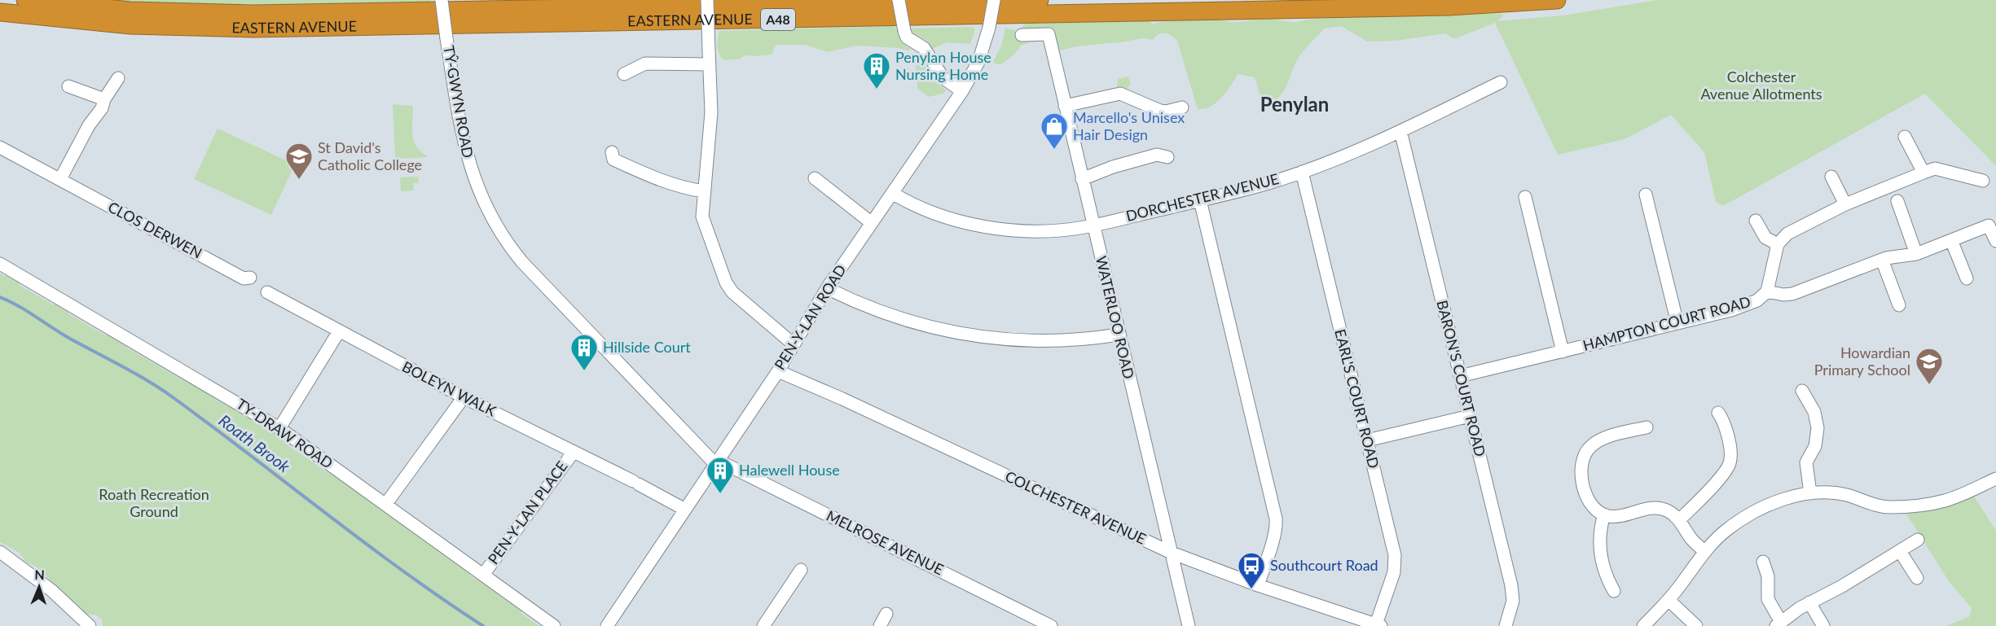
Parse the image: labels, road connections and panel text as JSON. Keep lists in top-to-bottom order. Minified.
{"streets":{"highway":["A48","EASTERN AVENUE"],"street":["TŶ-GWYN ROAD","DORCHESTER AVENUE","CLOS DERWEN","PEN-Y-LAN ROAD","WATERLOO ROAD","HAMPTON COURT ROAD","BARON'S COURT ROAD","BOLEYN WALK","EARL'S COURT ROAD","TY-DRAW ROAD","COLCHESTER AVENUE","PEN-Y-LAN PLACE","MELROSE AVENUE"]},"crossings":[["TŶ-GWYN ROAD","PEN-Y-LAN ROAD"],["TŶ-GWYN ROAD","MELROSE AVENUE"],["DORCHESTER AVENUE","PEN-Y-LAN ROAD"],["DORCHESTER AVENUE","WATERLOO ROAD"],["DORCHESTER AVENUE","BARON'S COURT ROAD"],["DORCHESTER AVENUE","EARL'S COURT ROAD"],["PEN-Y-LAN ROAD","BOLEYN WALK"],["PEN-Y-LAN ROAD","COLCHESTER AVENUE"],["PEN-Y-LAN ROAD","MELROSE AVENUE"],["WATERLOO ROAD","COLCHESTER AVENUE"],["HAMPTON COURT ROAD","BARON'S COURT ROAD"],["BOLEYN WALK","PEN-Y-LAN PLACE"],["EARL'S COURT ROAD","COLCHESTER AVENUE"],["TY-DRAW ROAD","PEN-Y-LAN PLACE"]],"districts":["Penylan"],"water":["Roath Brook"],"parks":["Colchester Avenue Allotments","Roath Recreation Ground"],"places":{"building":["Penylan House Nursing Home","Hillside Court","Halewell House"],"shop":["Marcello's Unisex Hair Design"],"school or university":["St David's Catholic College","Howardian Primary School"],"bus stop":["Southcourt Road"]},"north":"top"}
